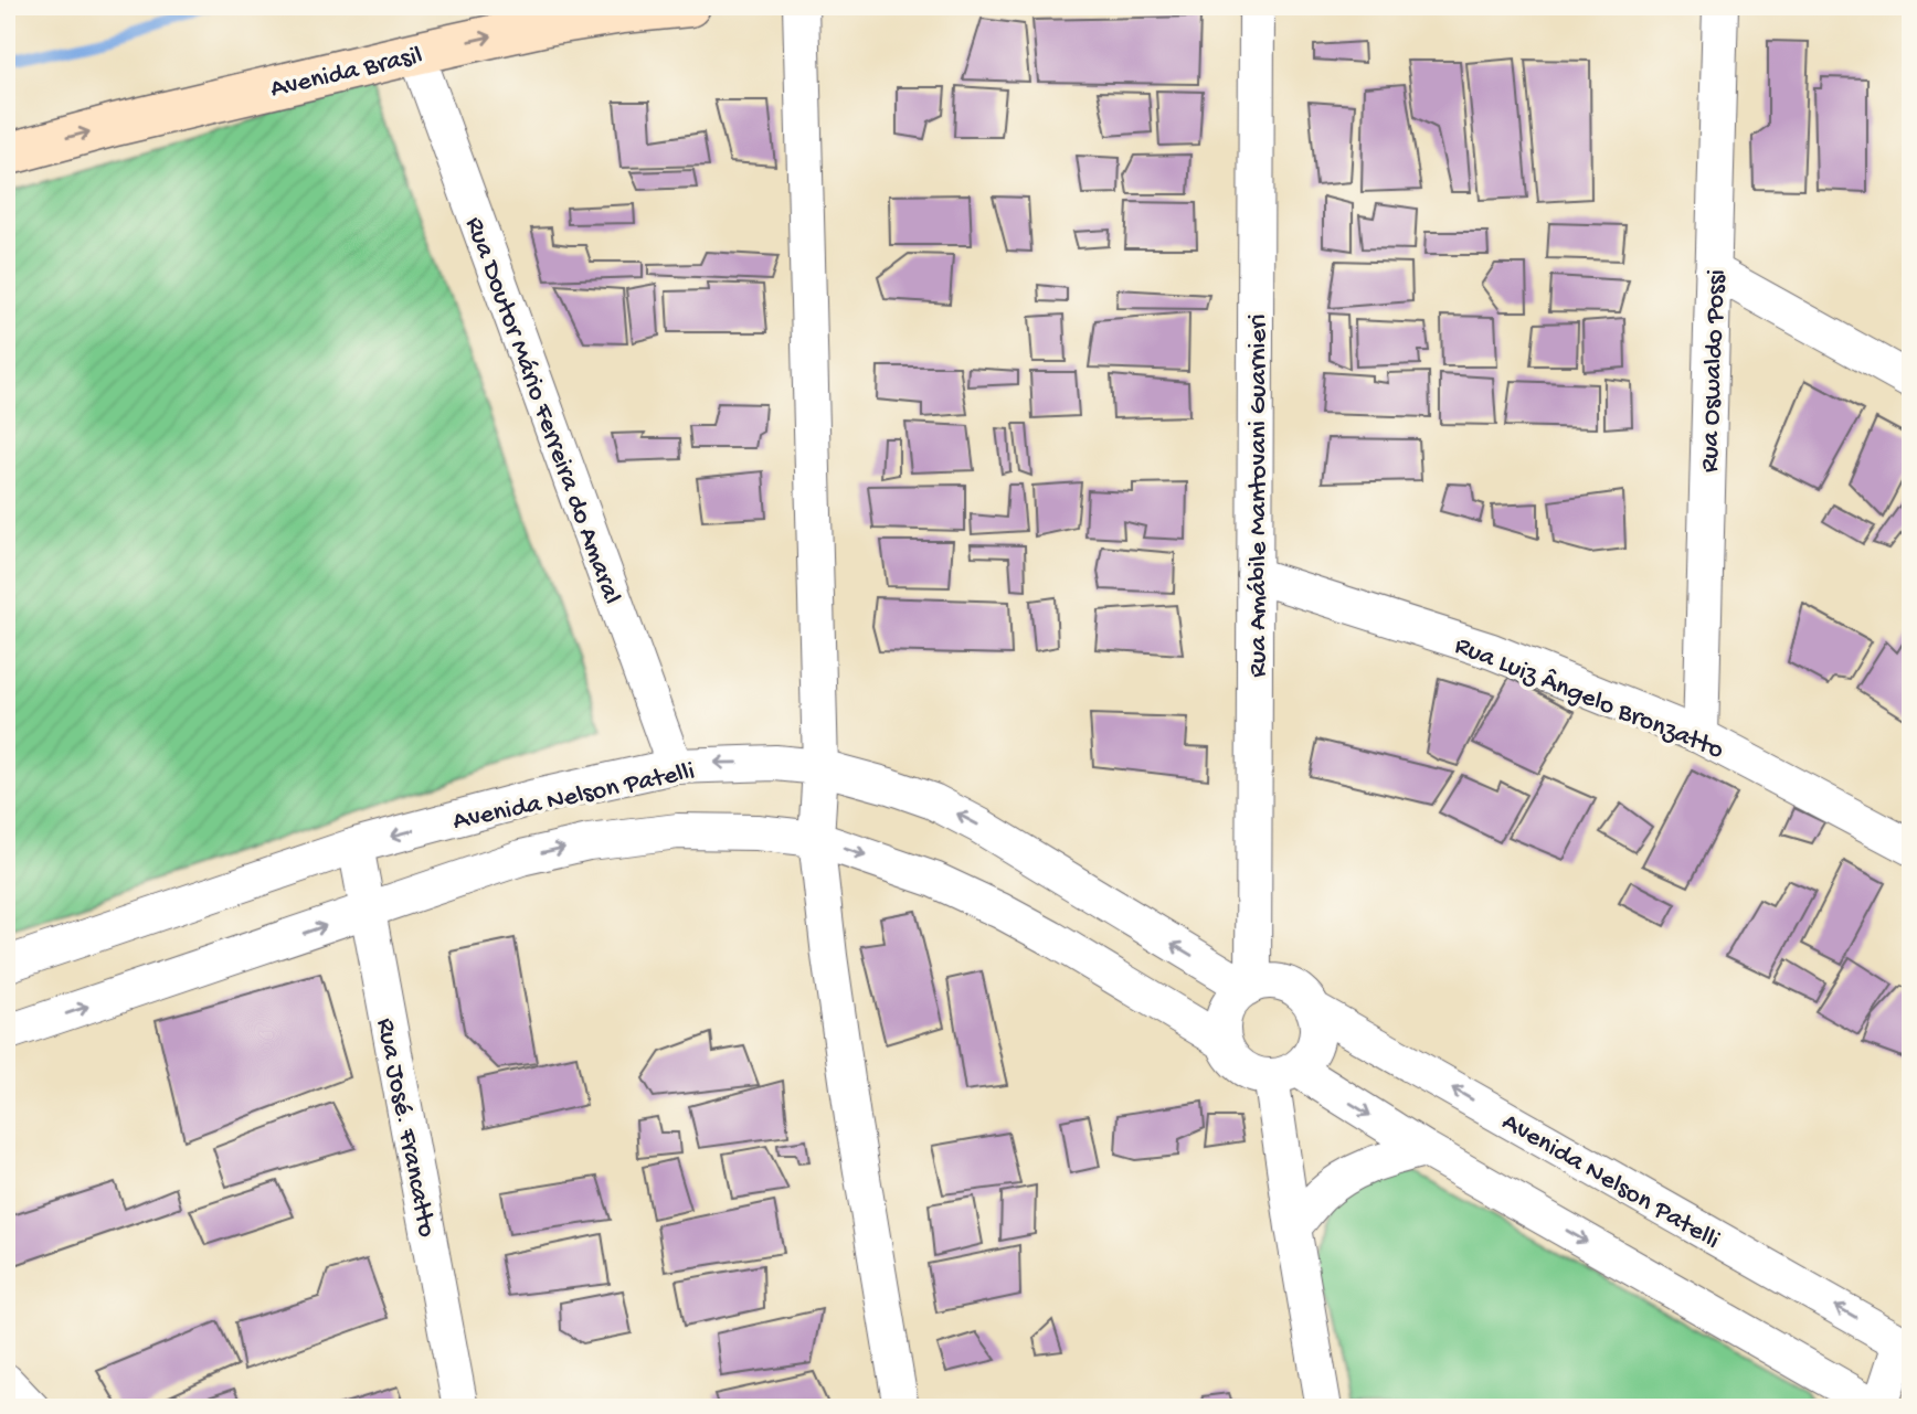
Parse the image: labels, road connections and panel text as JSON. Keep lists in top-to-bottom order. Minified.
{"streets":{"main road":["Avenida Brasil"],"street":["Rua Oswaldo Possi","Rua Doutor Mário Ferreira do Amaral","Rua Amábile Mantovani Guarnieri","Rua Luiz Ângelo Bronzatto","Avenida Nelson Patelli","Rua José. Francatto"]},"crossings":[["Avenida Brasil","Rua Doutor Mário Ferreira do Amaral"],["Rua Oswaldo Possi","Rua Luiz Ângelo Bronzatto"],["Rua Doutor Mário Ferreira do Amaral","Avenida Nelson Patelli"],["Rua Amábile Mantovani Guarnieri","Rua Luiz Ângelo Bronzatto"],["Rua Amábile Mantovani Guarnieri","Avenida Nelson Patelli"],["Avenida Nelson Patelli","Rua José. Francatto"]],"one_way":["Avenida Brasil"]}
